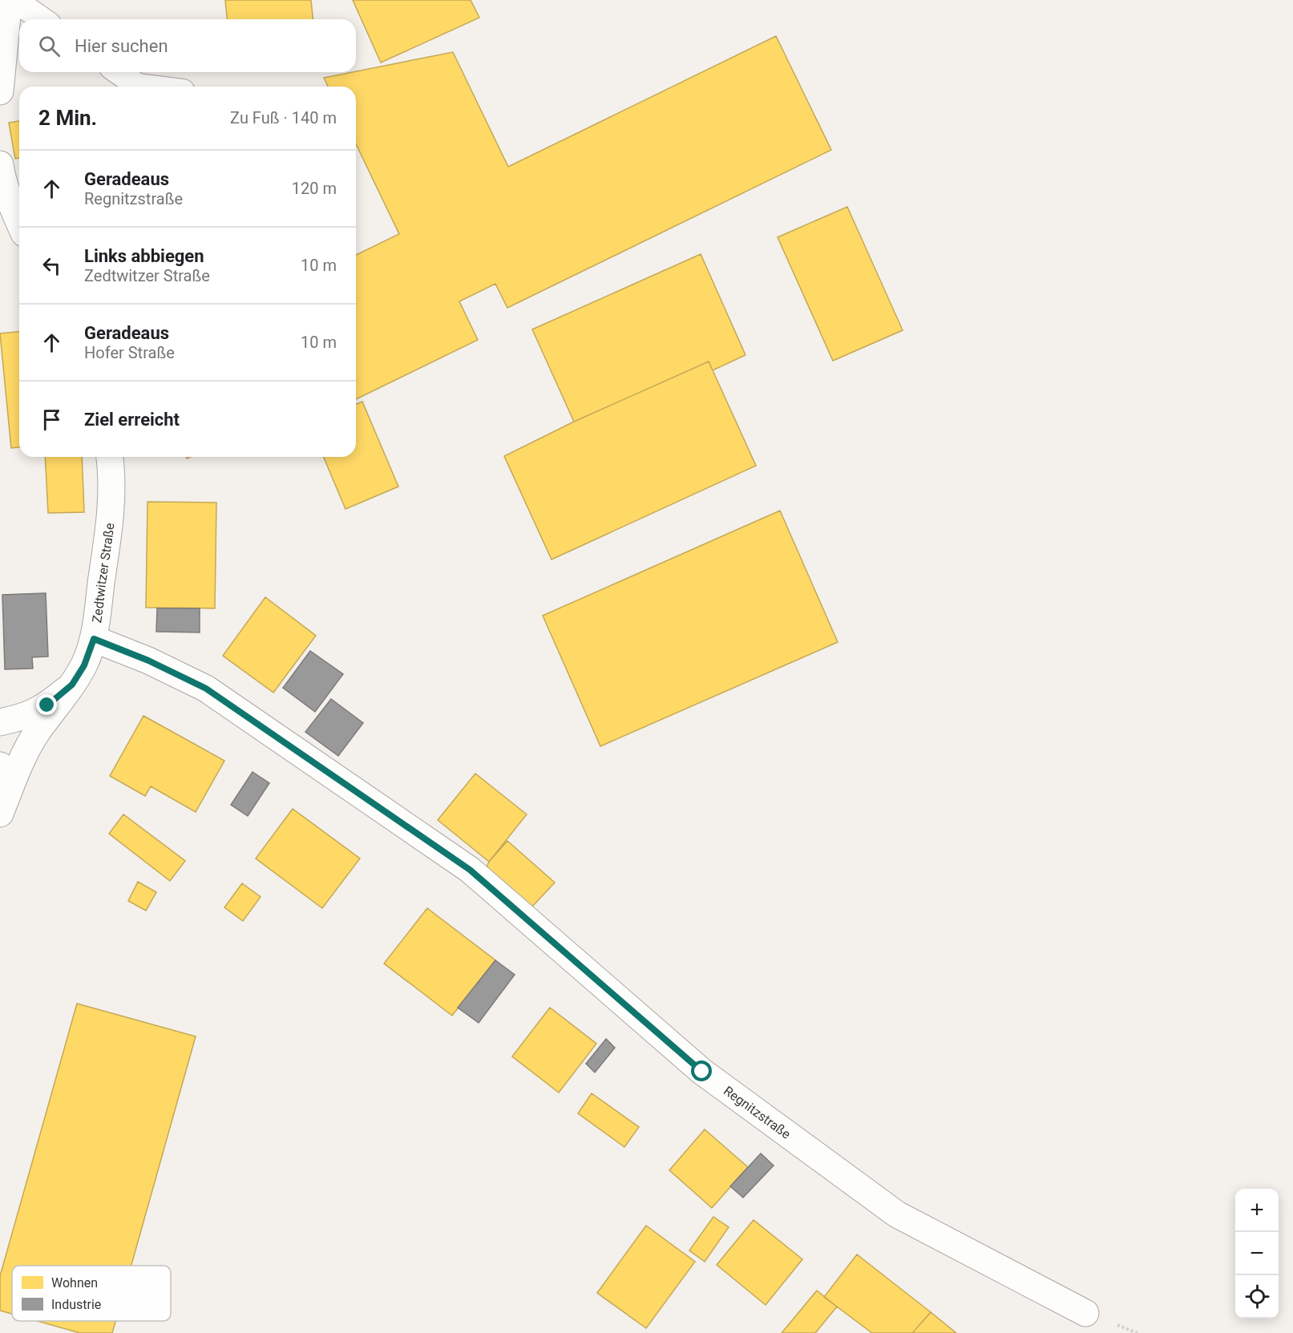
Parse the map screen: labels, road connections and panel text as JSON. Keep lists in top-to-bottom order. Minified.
{"streets":{"street":["Zedtwitzer Straße","Regnitzstraße"]},"crossings":[["Zedtwitzer Straße","Regnitzstraße"]],"legend":["Wohnen","Industrie"],"page":{"search":"Hier suchen","heading":["2 Min.","Zu Fuß · 140 m"],"list":[["Geradeaus","Regnitzstraße","120 m"],["Links abbiegen","Zedtwitzer Straße","10 m"],["Geradeaus","Hofer Straße","10 m"],"Ziel erreicht"],"map_buttons":["+","−"]}}
